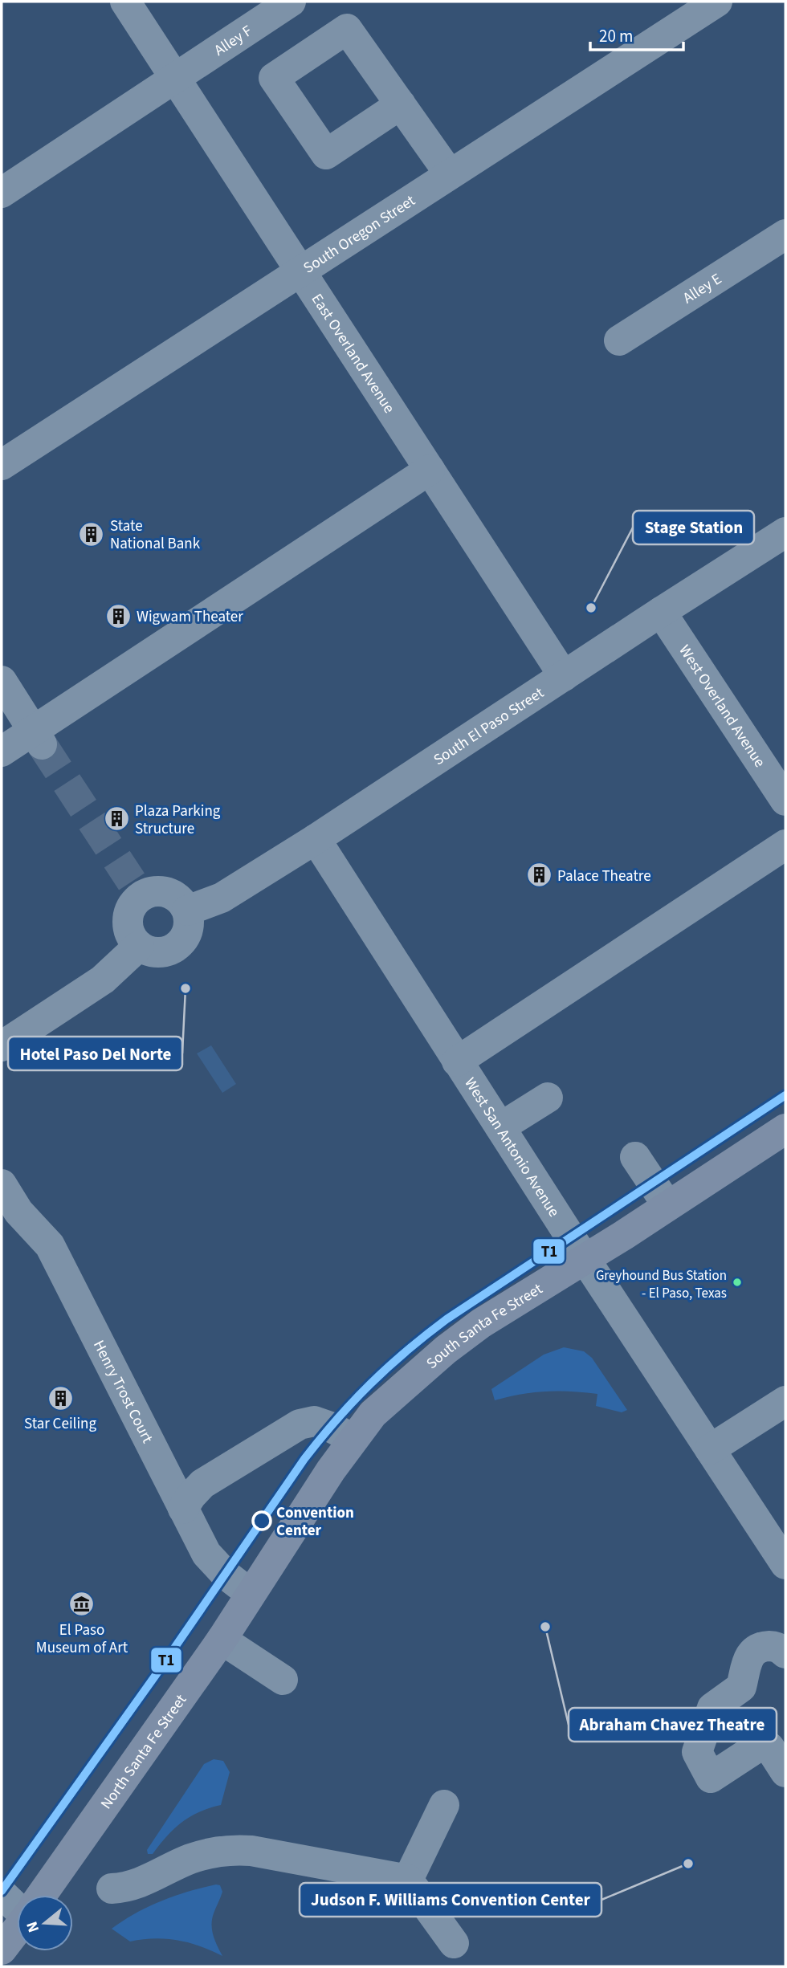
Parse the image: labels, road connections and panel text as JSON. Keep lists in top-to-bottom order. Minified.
{"streets":{"main road":["South Santa Fe Street","North Santa Fe Street"],"street":["Alley F","South Oregon Street","Alley E","East Overland Avenue","West Overland Avenue","South El Paso Street","West San Antonio Avenue","Henry Trost Court"]},"crossings":[["Alley F","East Overland Avenue"],["South Oregon Street","East Overland Avenue"],["East Overland Avenue","South El Paso Street"],["West Overland Avenue","South El Paso Street"],["South El Paso Street","West San Antonio Avenue"],["West San Antonio Avenue","South Santa Fe Street"],["South Santa Fe Street","Henry Trost Court"],["South Santa Fe Street","North Santa Fe Street"],["Henry Trost Court","North Santa Fe Street"]],"places":{"building":["State National Bank","Wigwam Theater","Plaza Parking Structure","Palace Theatre","Star Ceiling"],"other":["Stage Station","Hotel Paso Del Norte","Greyhound Bus Station - El Paso, Texas","Convention Center","Abraham Chavez Theatre","Judson F. Williams Convention Center"],"museum":["El Paso Museum of Art"]},"lines":["transit line T1"],"scale_bar":"20 m","north":"left"}
